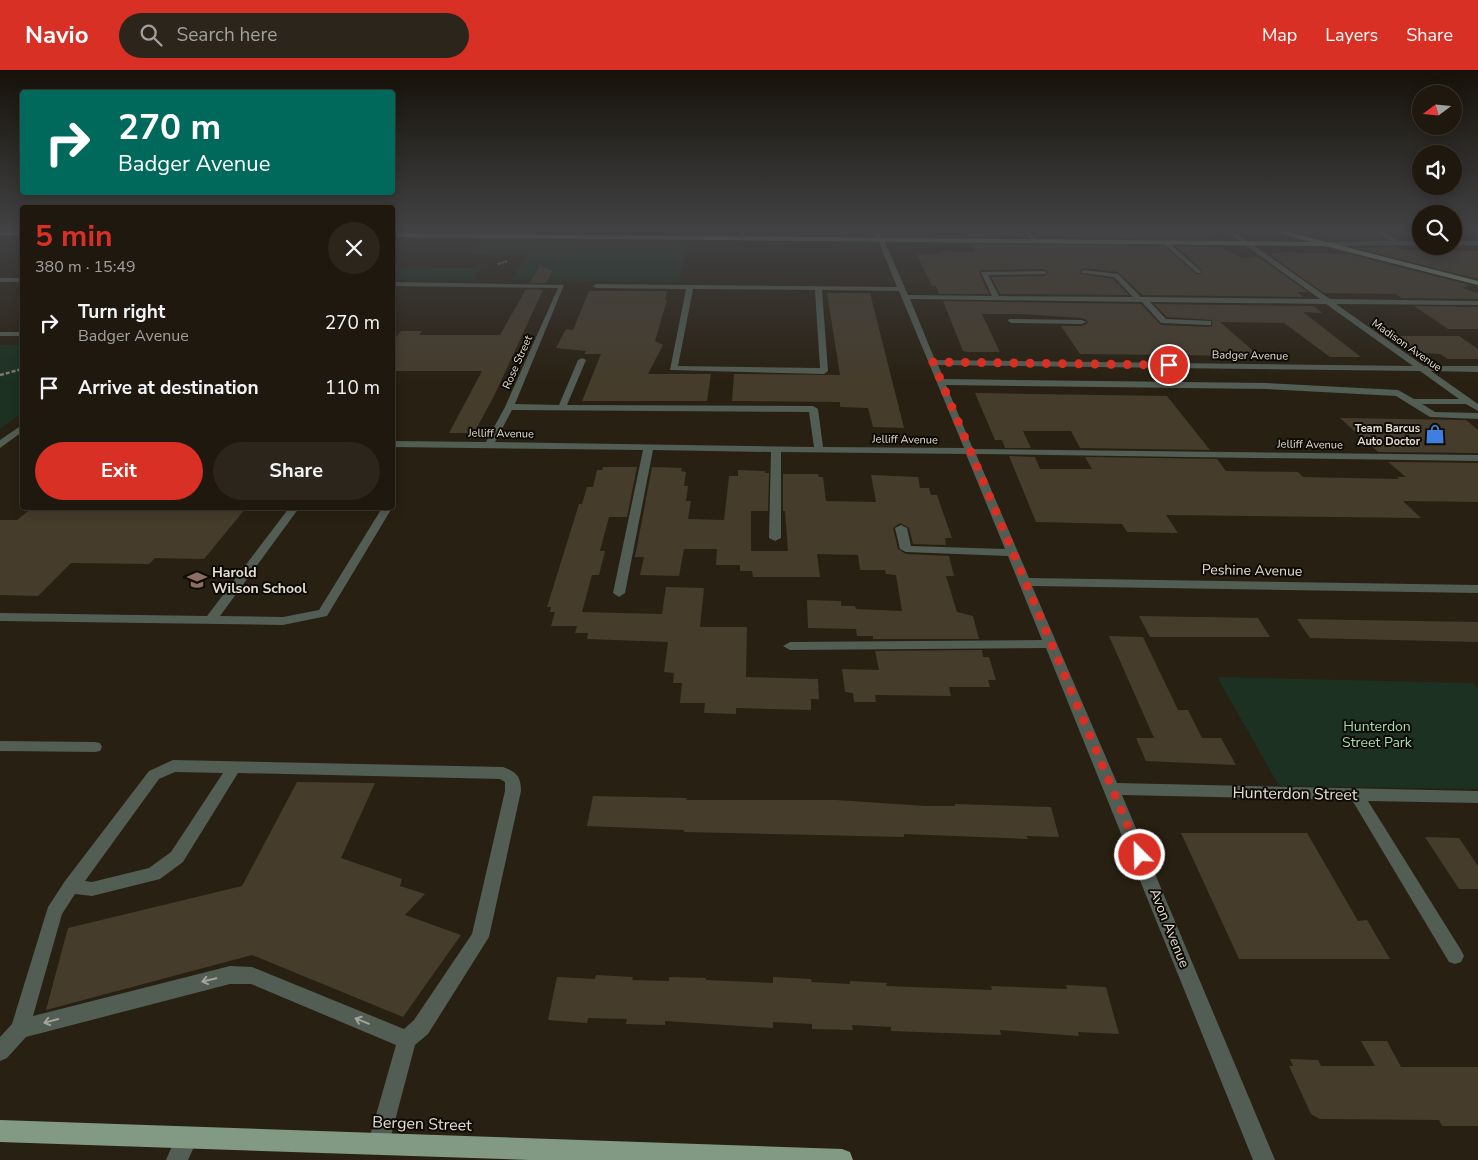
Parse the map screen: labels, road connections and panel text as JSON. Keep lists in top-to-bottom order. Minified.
{"streets":{"main road":["Bergen Street"],"street":["Madison Avenue","Badger Avenue","Rose Street","Jelliff Avenue","Peshine Avenue","Hunterdon Street","Avon Avenue"]},"crossings":[["Madison Avenue","Badger Avenue"],["Badger Avenue","Avon Avenue"],["Rose Street","Jelliff Avenue"],["Jelliff Avenue","Avon Avenue"],["Peshine Avenue","Avon Avenue"],["Hunterdon Street","Avon Avenue"]],"parks":["Hunterdon Street Park"],"places":{"shop":["Team Barcus Auto Doctor"],"school or university":["Harold Wilson School"]},"north":"left","page":{"header":"Navio","search":"Search here","nav":["Map","Layers","Share"],"turn":["270 m","Badger Avenue"],"heading":["5 min","380 m · 15:49"],"list":[{"name":"Turn right","note":"Badger Avenue","value":"270 m"},{"name":"Arrive at destination","value":"110 m"}],"buttons":["Exit","Share"]}}
